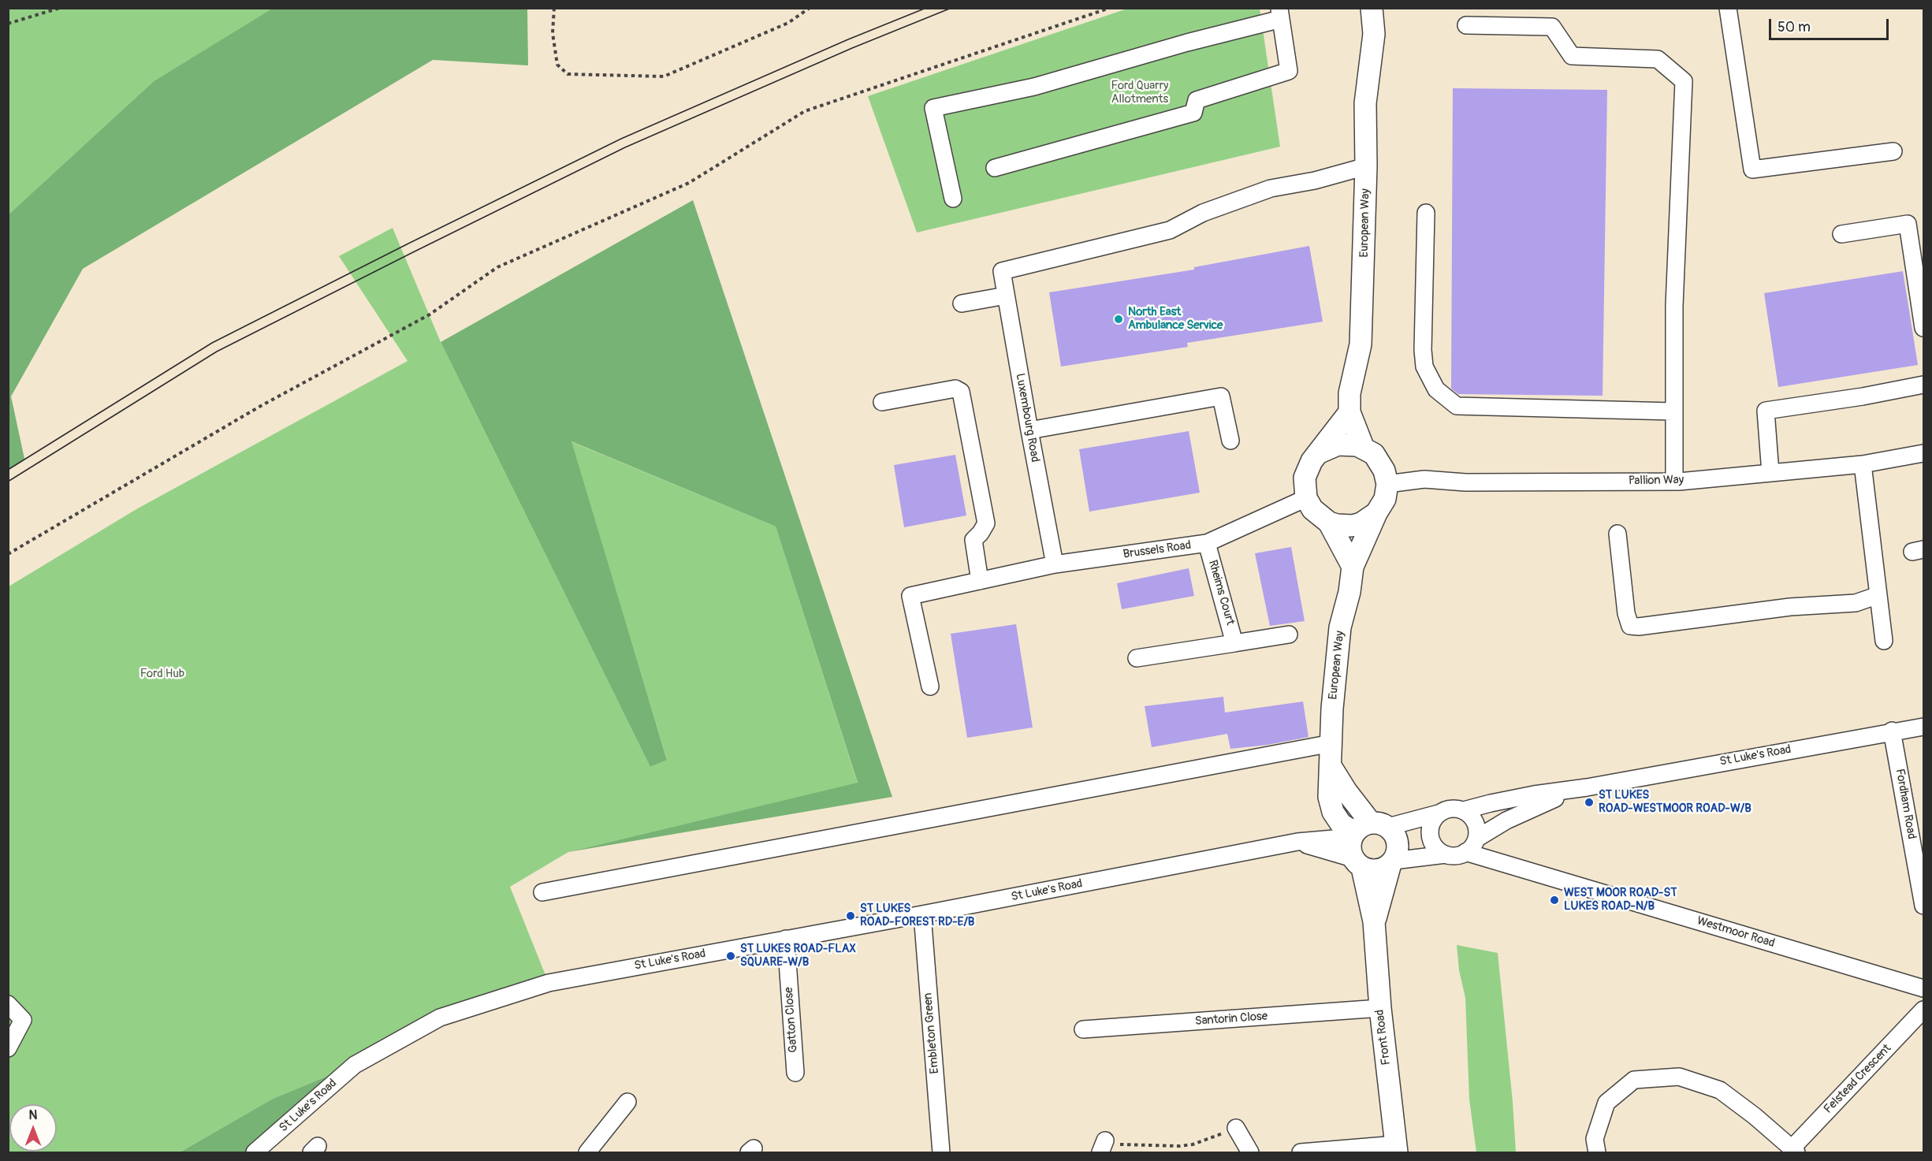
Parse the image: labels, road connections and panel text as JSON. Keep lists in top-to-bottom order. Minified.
{"streets":{"main road":["European Way","Front Road"],"street":["Luxembourg Road","Pallion Way","Brussels Road","Rheims Court","St Luke's Road","Fordham Road","Westmoor Road","Santorin Close","Gatton Close","Embleton Green","Felstead Crescent"]},"crossings":[["European Way","Luxembourg Road"],["European Way","Pallion Way"],["European Way","Brussels Road"],["European Way","St Luke's Road"],["Luxembourg Road","Brussels Road"],["Pallion Way","Brussels Road"],["Brussels Road","Rheims Court"],["St Luke's Road","Fordham Road"],["St Luke's Road","Westmoor Road"],["St Luke's Road","Gatton Close"],["St Luke's Road","Embleton Green"],["Santorin Close","Front Road"]],"parks":["Ford Quarry Allotments","Ford Hub"],"places":["North East Ambulance Service","ST LUKES ROAD-WESTMOOR ROAD-W/B","WEST MOOR ROAD-ST LUKES ROAD-N/B","ST LUKES ROAD-FOREST RD-E/B","ST LUKES ROAD-FLAX SQUARE-W/B"],"scale_bar":"50 m","north":"top"}
